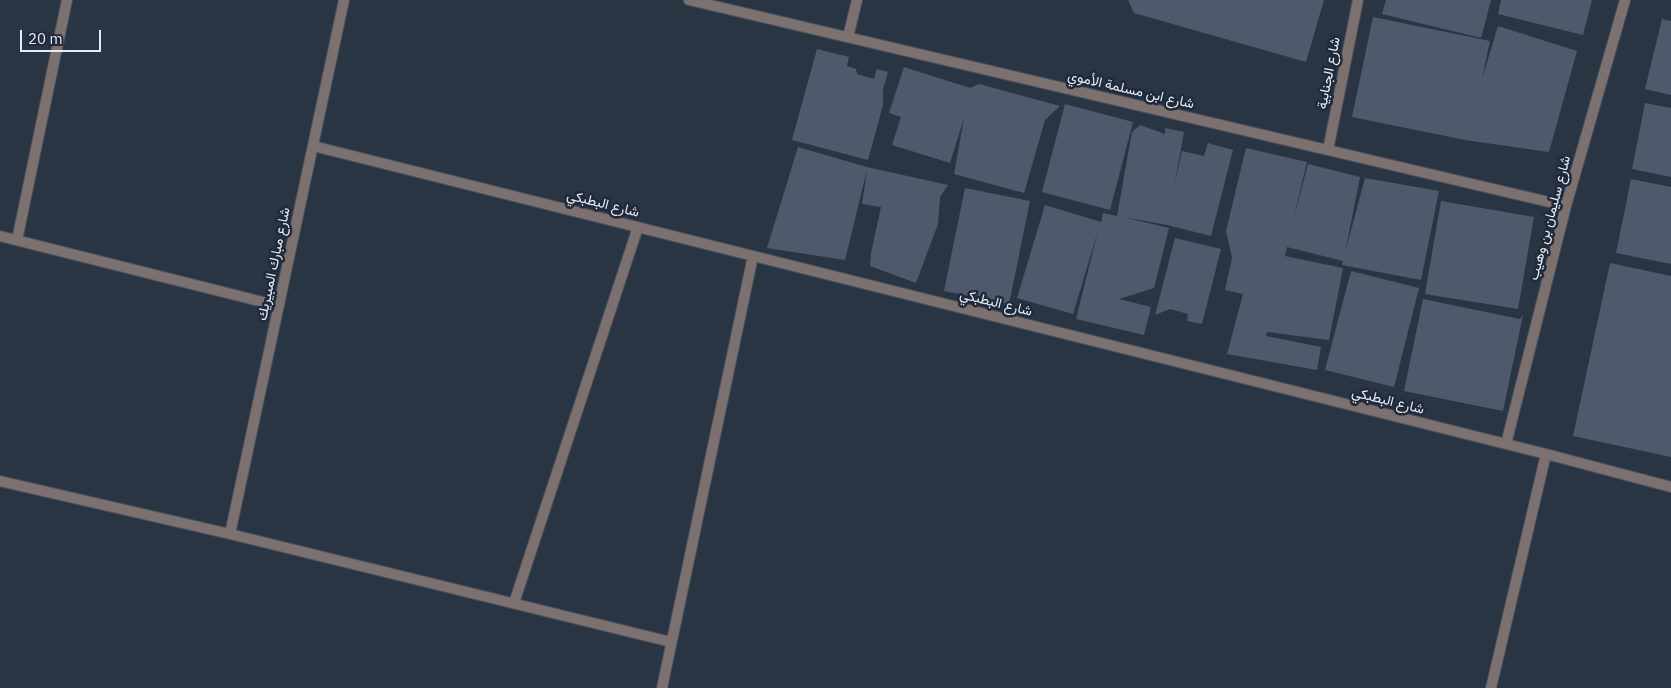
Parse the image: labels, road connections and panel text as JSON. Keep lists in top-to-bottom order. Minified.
{"streets":{"street":["شارع الجنابية","شارع ابن مسلمة الأموي","شارع البطبكي","شارع سليمان بن وهيب","شارع مبارك المبيريك"]},"crossings":[["شارع الجنابية","شارع ابن مسلمة الأموي"],["شارع ابن مسلمة الأموي","شارع سليمان بن وهيب"],["شارع البطبكي","شارع سليمان بن وهيب"],["شارع البطبكي","شارع مبارك المبيريك"]],"scale_bar":"20 m"}
